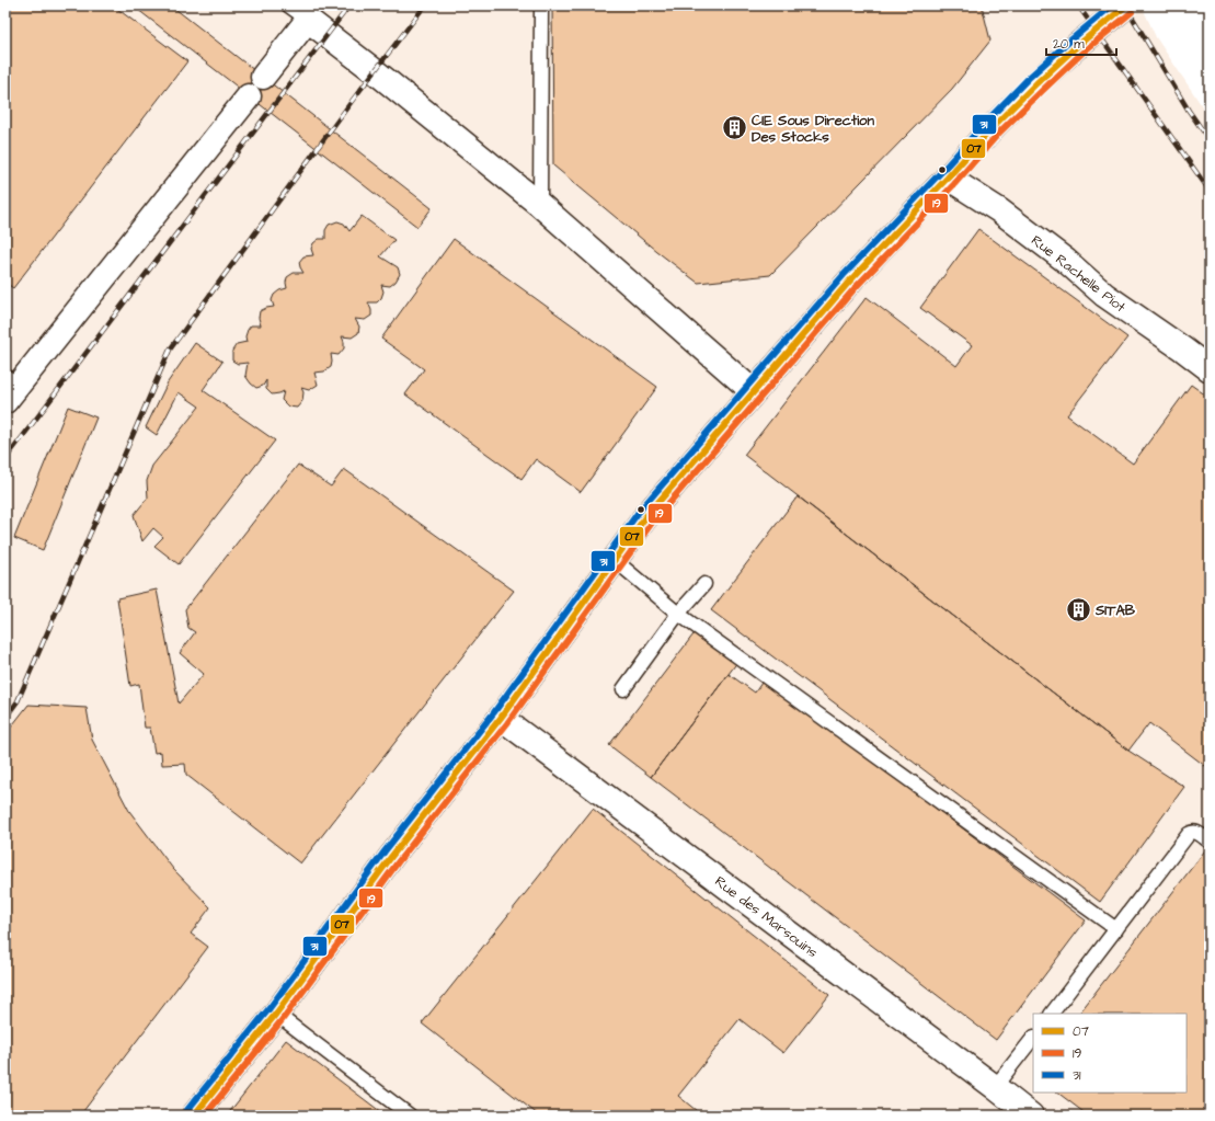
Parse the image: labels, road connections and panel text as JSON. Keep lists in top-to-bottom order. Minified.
{"streets":{"street":["Rue Rachelle Piot","Rue des Marsouins"]},"places":{"building":["CIE Sous Direction Des Stocks","SITAB"]},"lines":["transit line 07","transit line 31","transit line 19"],"legend":["07","19","31"],"scale_bar":"20 m"}
